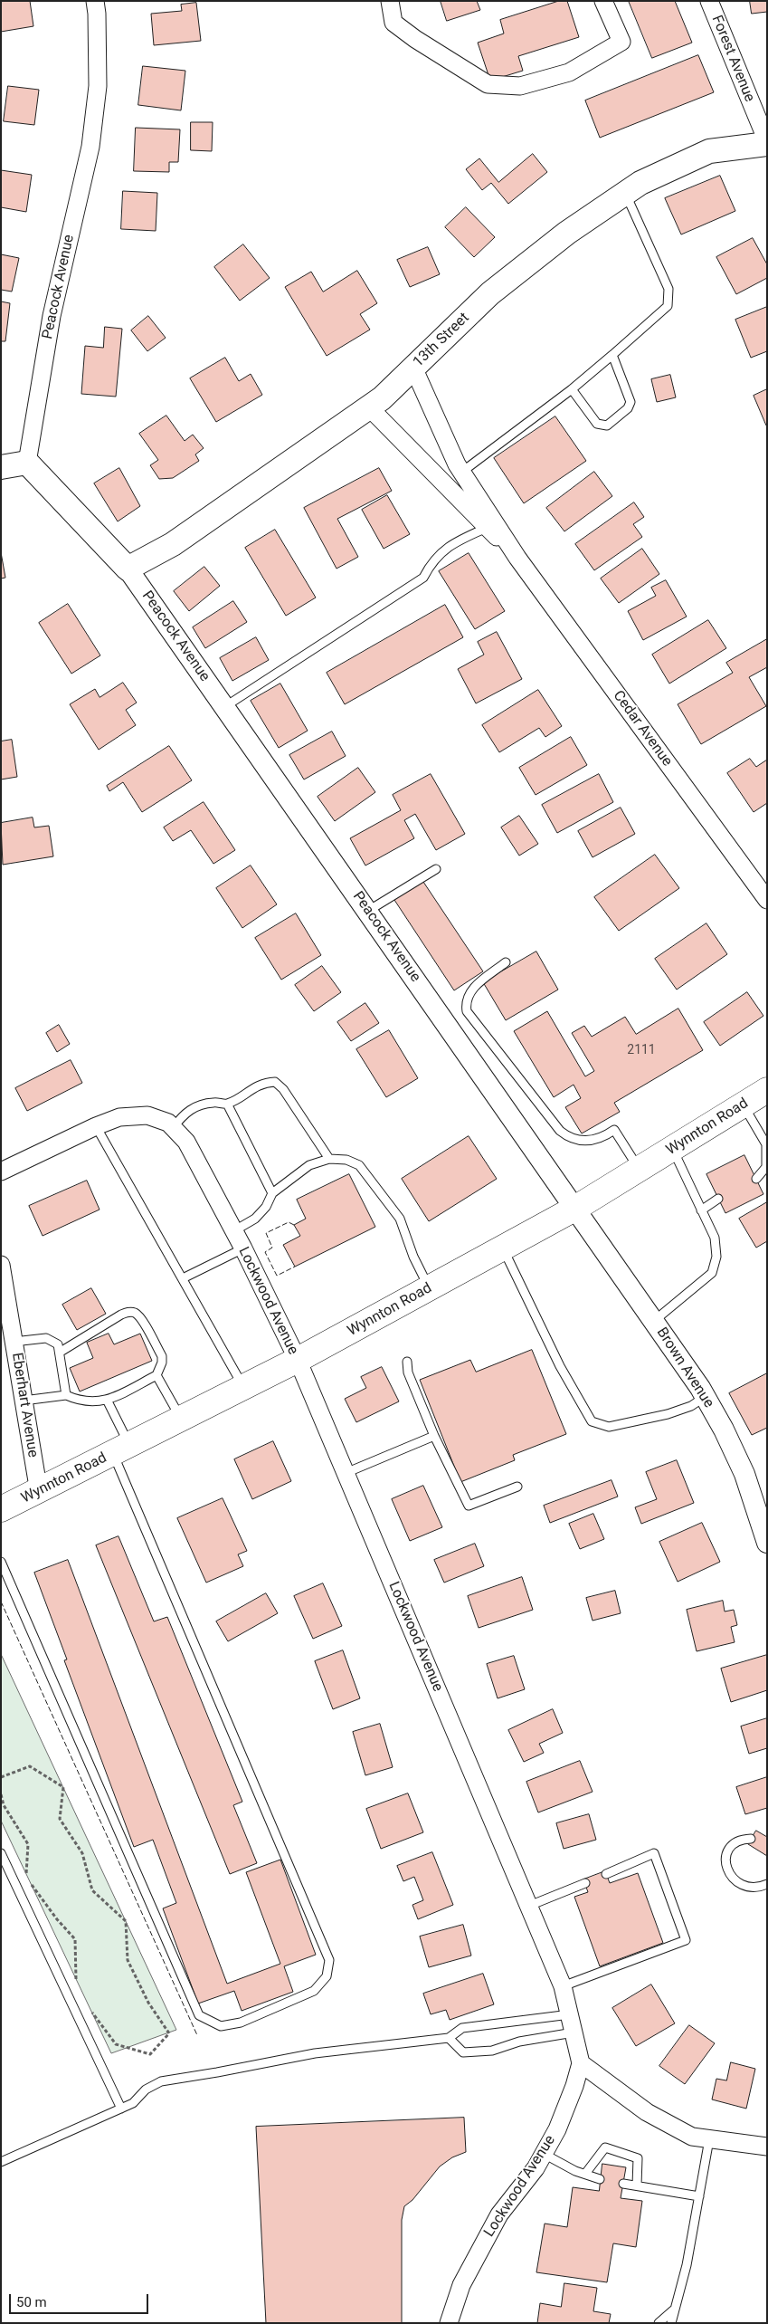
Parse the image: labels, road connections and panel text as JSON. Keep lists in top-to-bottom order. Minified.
{"streets":{"main road":["Peacock Avenue","13th Street","Wynnton Road"],"street":["Forest Avenue","Cedar Avenue","Lockwood Avenue","Brown Avenue","Eberhart Avenue"]},"crossings":[["Forest Avenue","13th Street"],["Peacock Avenue","13th Street"],["Peacock Avenue","Wynnton Road"],["Peacock Avenue","Brown Avenue"],["Wynnton Road","Lockwood Avenue"],["Wynnton Road","Brown Avenue"],["Wynnton Road","Eberhart Avenue"]],"house_numbers":["2111"],"scale_bar":"50 m"}
